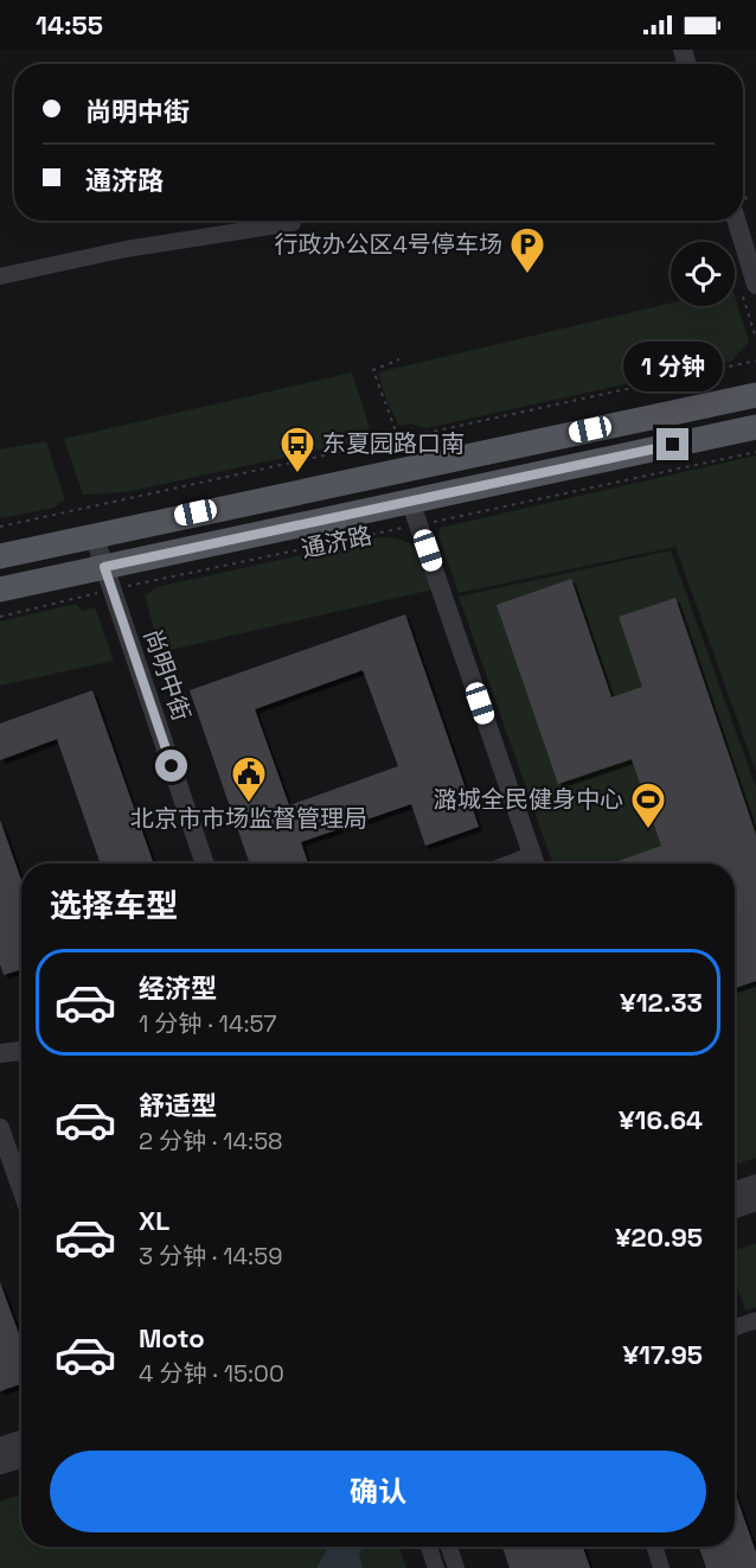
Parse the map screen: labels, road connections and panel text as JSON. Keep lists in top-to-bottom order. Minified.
{"streets":{"main road":["通济路"],"street":["尚明中街"]},"crossings":[["通济路","尚明中街"]],"places":{"parking":["行政办公区4号停车场"],"bus stop":["东夏园路口南"],"public building":["北京市市场监督管理局"],"sports":["潞城全民健身中心"]},"page":{"status":"14:55","banner":["尚明中街","通济路"],"bubble":"1 分钟","heading":"选择车型","list":[{"name":"经济型","note":"1 分钟 · 14:57","value":"¥12.33"},{"name":"舒适型","note":"2 分钟 · 14:58","value":"¥16.64"},{"name":"XL","note":"3 分钟 · 14:59","value":"¥20.95"},{"name":"Moto","note":"4 分钟 · 15:00","value":"¥17.95"}],"buttons":"确认"}}
